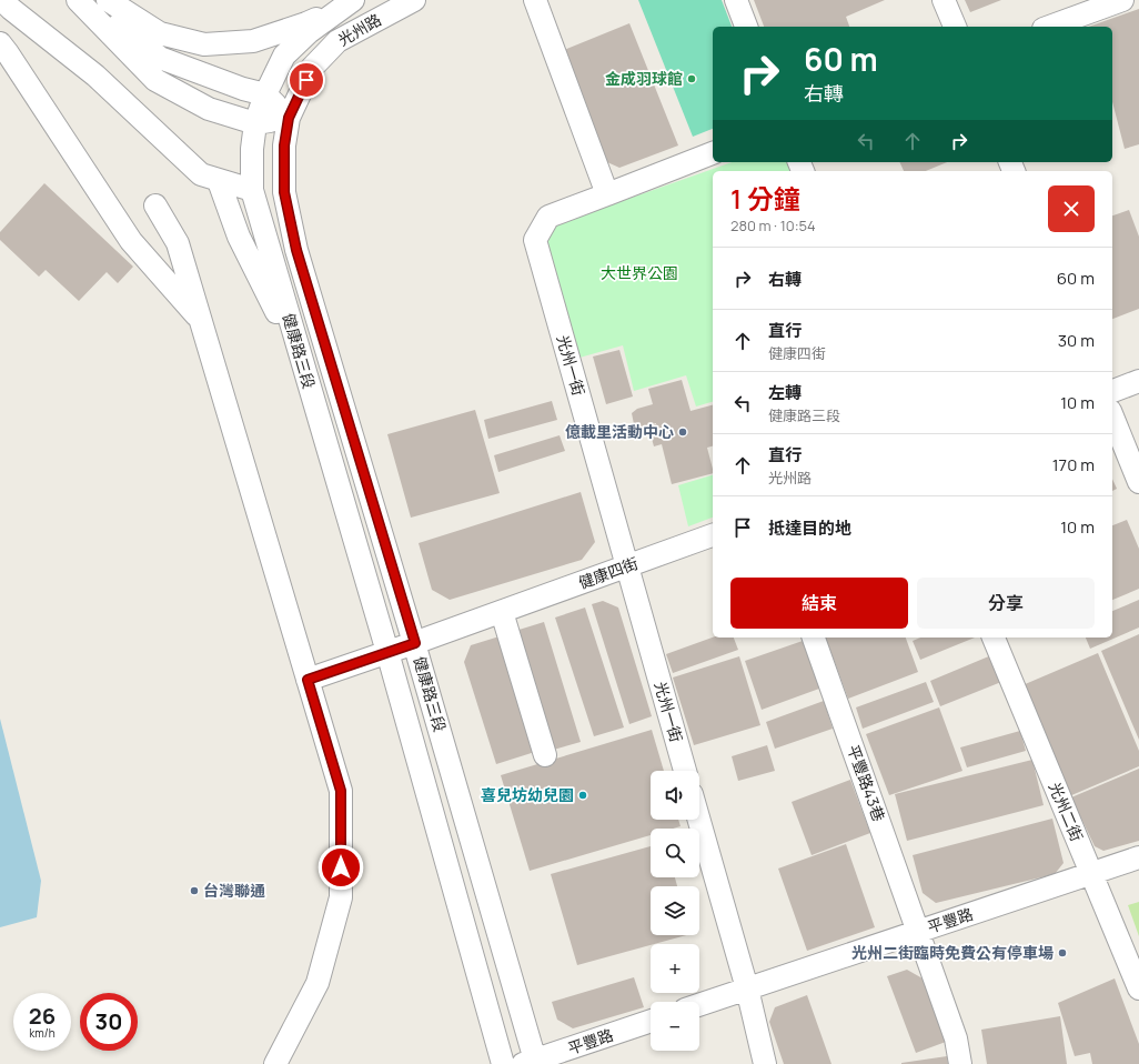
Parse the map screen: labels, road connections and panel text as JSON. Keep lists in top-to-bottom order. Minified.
{"streets":{"street":["光州路","健康路三段","光州一街","健康四街","平豐路43巷","光州二街","平豐路"]},"crossings":[["光州路","健康路三段"],["健康路三段","健康四街"],["健康路三段","平豐路"],["光州一街","健康四街"],["平豐路43巷","平豐路"],["光州二街","平豐路"]],"parks":["大世界公園"],"places":["金成羽球館","億載里活動中心","喜兒坊幼兒園","台灣聯通","光州二街臨時免費公有停車場"],"page":{"turn":["60 m","右轉"],"heading":["1 分鐘","280 m · 10:54"],"list":[{"name":"右轉","value":"60 m"},{"name":"直行","note":"健康四街","value":"30 m"},{"name":"左轉","note":"健康路三段","value":"10 m"},{"name":"直行","note":"光州路","value":"170 m"},{"name":"抵達目的地","value":"10 m"}],"buttons":["結束","分享"],"map_buttons":["+","−"],"speed":"26 km/h","limit":"30"}}
